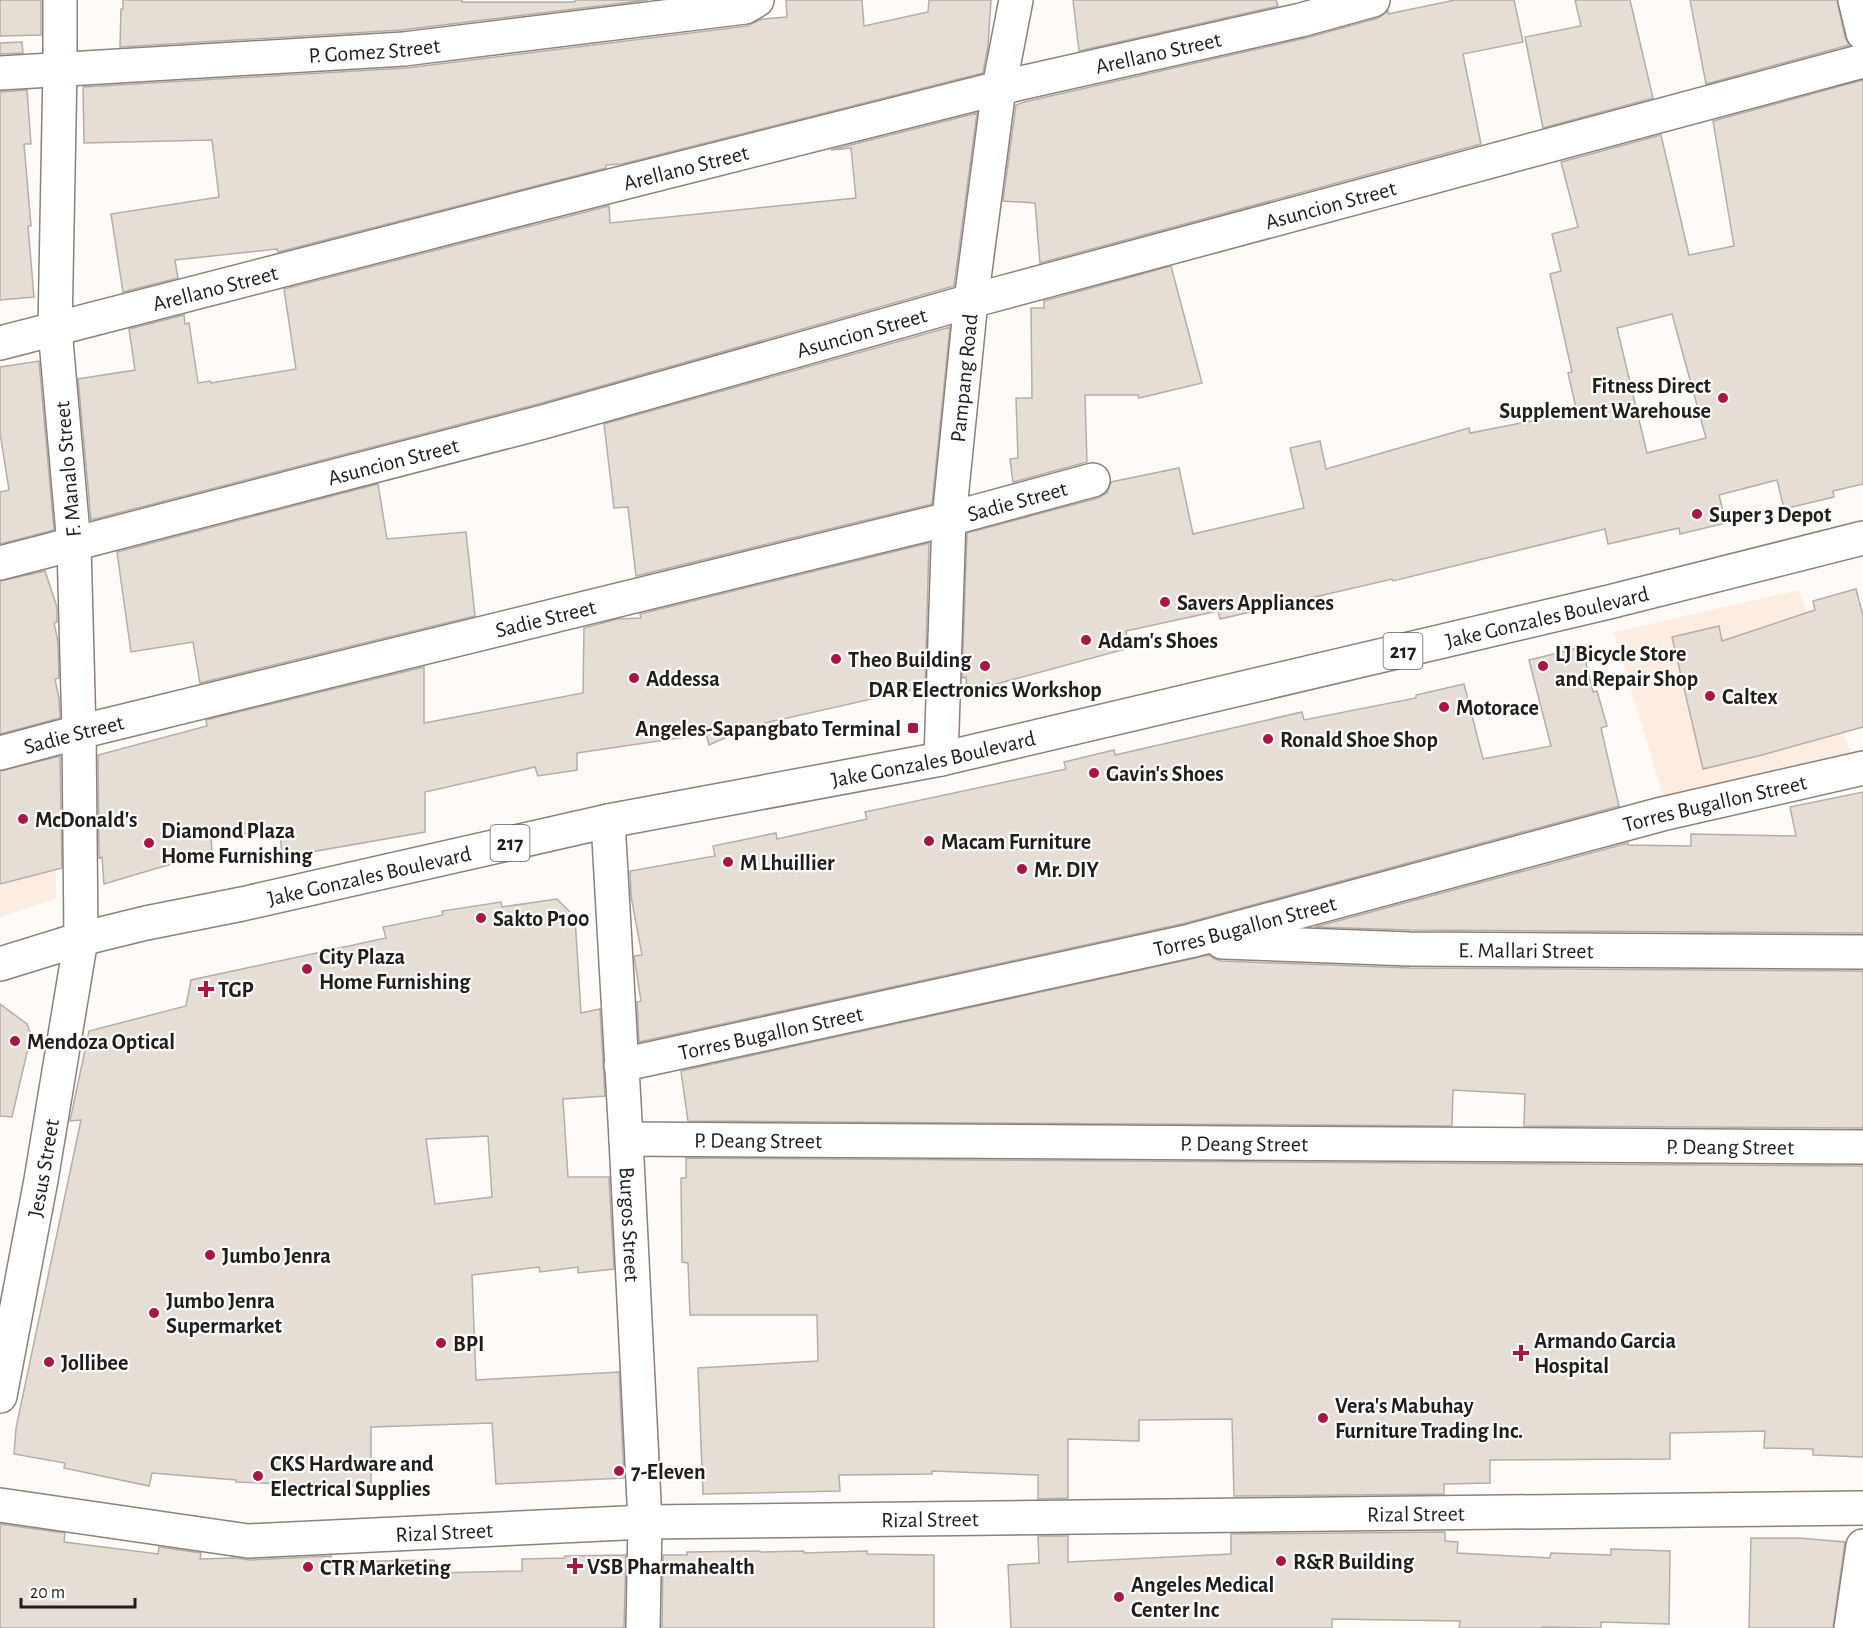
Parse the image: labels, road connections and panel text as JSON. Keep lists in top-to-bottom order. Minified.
{"streets":{"street":["P. Gomez Street","Arellano Street","Asuncion Street","Pampang Road","F. Manalo Street","Sadie Street","Jake Gonzales Boulevard","217","Torres Bugallon Street","E. Mallari Street","P. Deang Street","Jesus Street","Burgos Street","Rizal Street"]},"crossings":[["P. Gomez Street","F. Manalo Street"],["Arellano Street","Pampang Road"],["Arellano Street","F. Manalo Street"],["Asuncion Street","Pampang Road"],["Asuncion Street","F. Manalo Street"],["Pampang Road","Sadie Street"],["Pampang Road","Jake Gonzales Boulevard"],["F. Manalo Street","Sadie Street"],["F. Manalo Street","Jake Gonzales Boulevard"],["F. Manalo Street","Jesus Street"],["Jake Gonzales Boulevard","Jesus Street"],["Jake Gonzales Boulevard","Burgos Street"],["Torres Bugallon Street","E. Mallari Street"],["Torres Bugallon Street","Burgos Street"],["P. Deang Street","Burgos Street"],["Burgos Street","Rizal Street"]],"places":{"other":["Fitness Direct Supplement Warehouse","Super 3 Depot","Savers Appliances","Adam's Shoes","Theo Building","DAR Electronics Workshop","LJ Bicycle Store and Repair Shop","Addessa","Caltex","Motorace","Ronald Shoe Shop","Gavin's Shoes","McDonald's","Macam Furniture","Diamond Plaza Home Furnishing","M Lhuillier","Mr. DIY","Sakto P100","City Plaza Home Furnishing","Mendoza Optical","Jumbo Jenra","Jumbo Jenra Supermarket","BPI","Jollibee","Vera's Mabuhay Furniture Trading Inc.","7-Eleven","CKS Hardware and Electrical Supplies","R&R Building","CTR Marketing","Angeles Medical Center Inc"],"transit":["Angeles-Sapangbato Terminal"],"health":["TGP","Armando Garcia Hospital","VSB Pharmahealth"]},"scale_bar":"20 m"}
